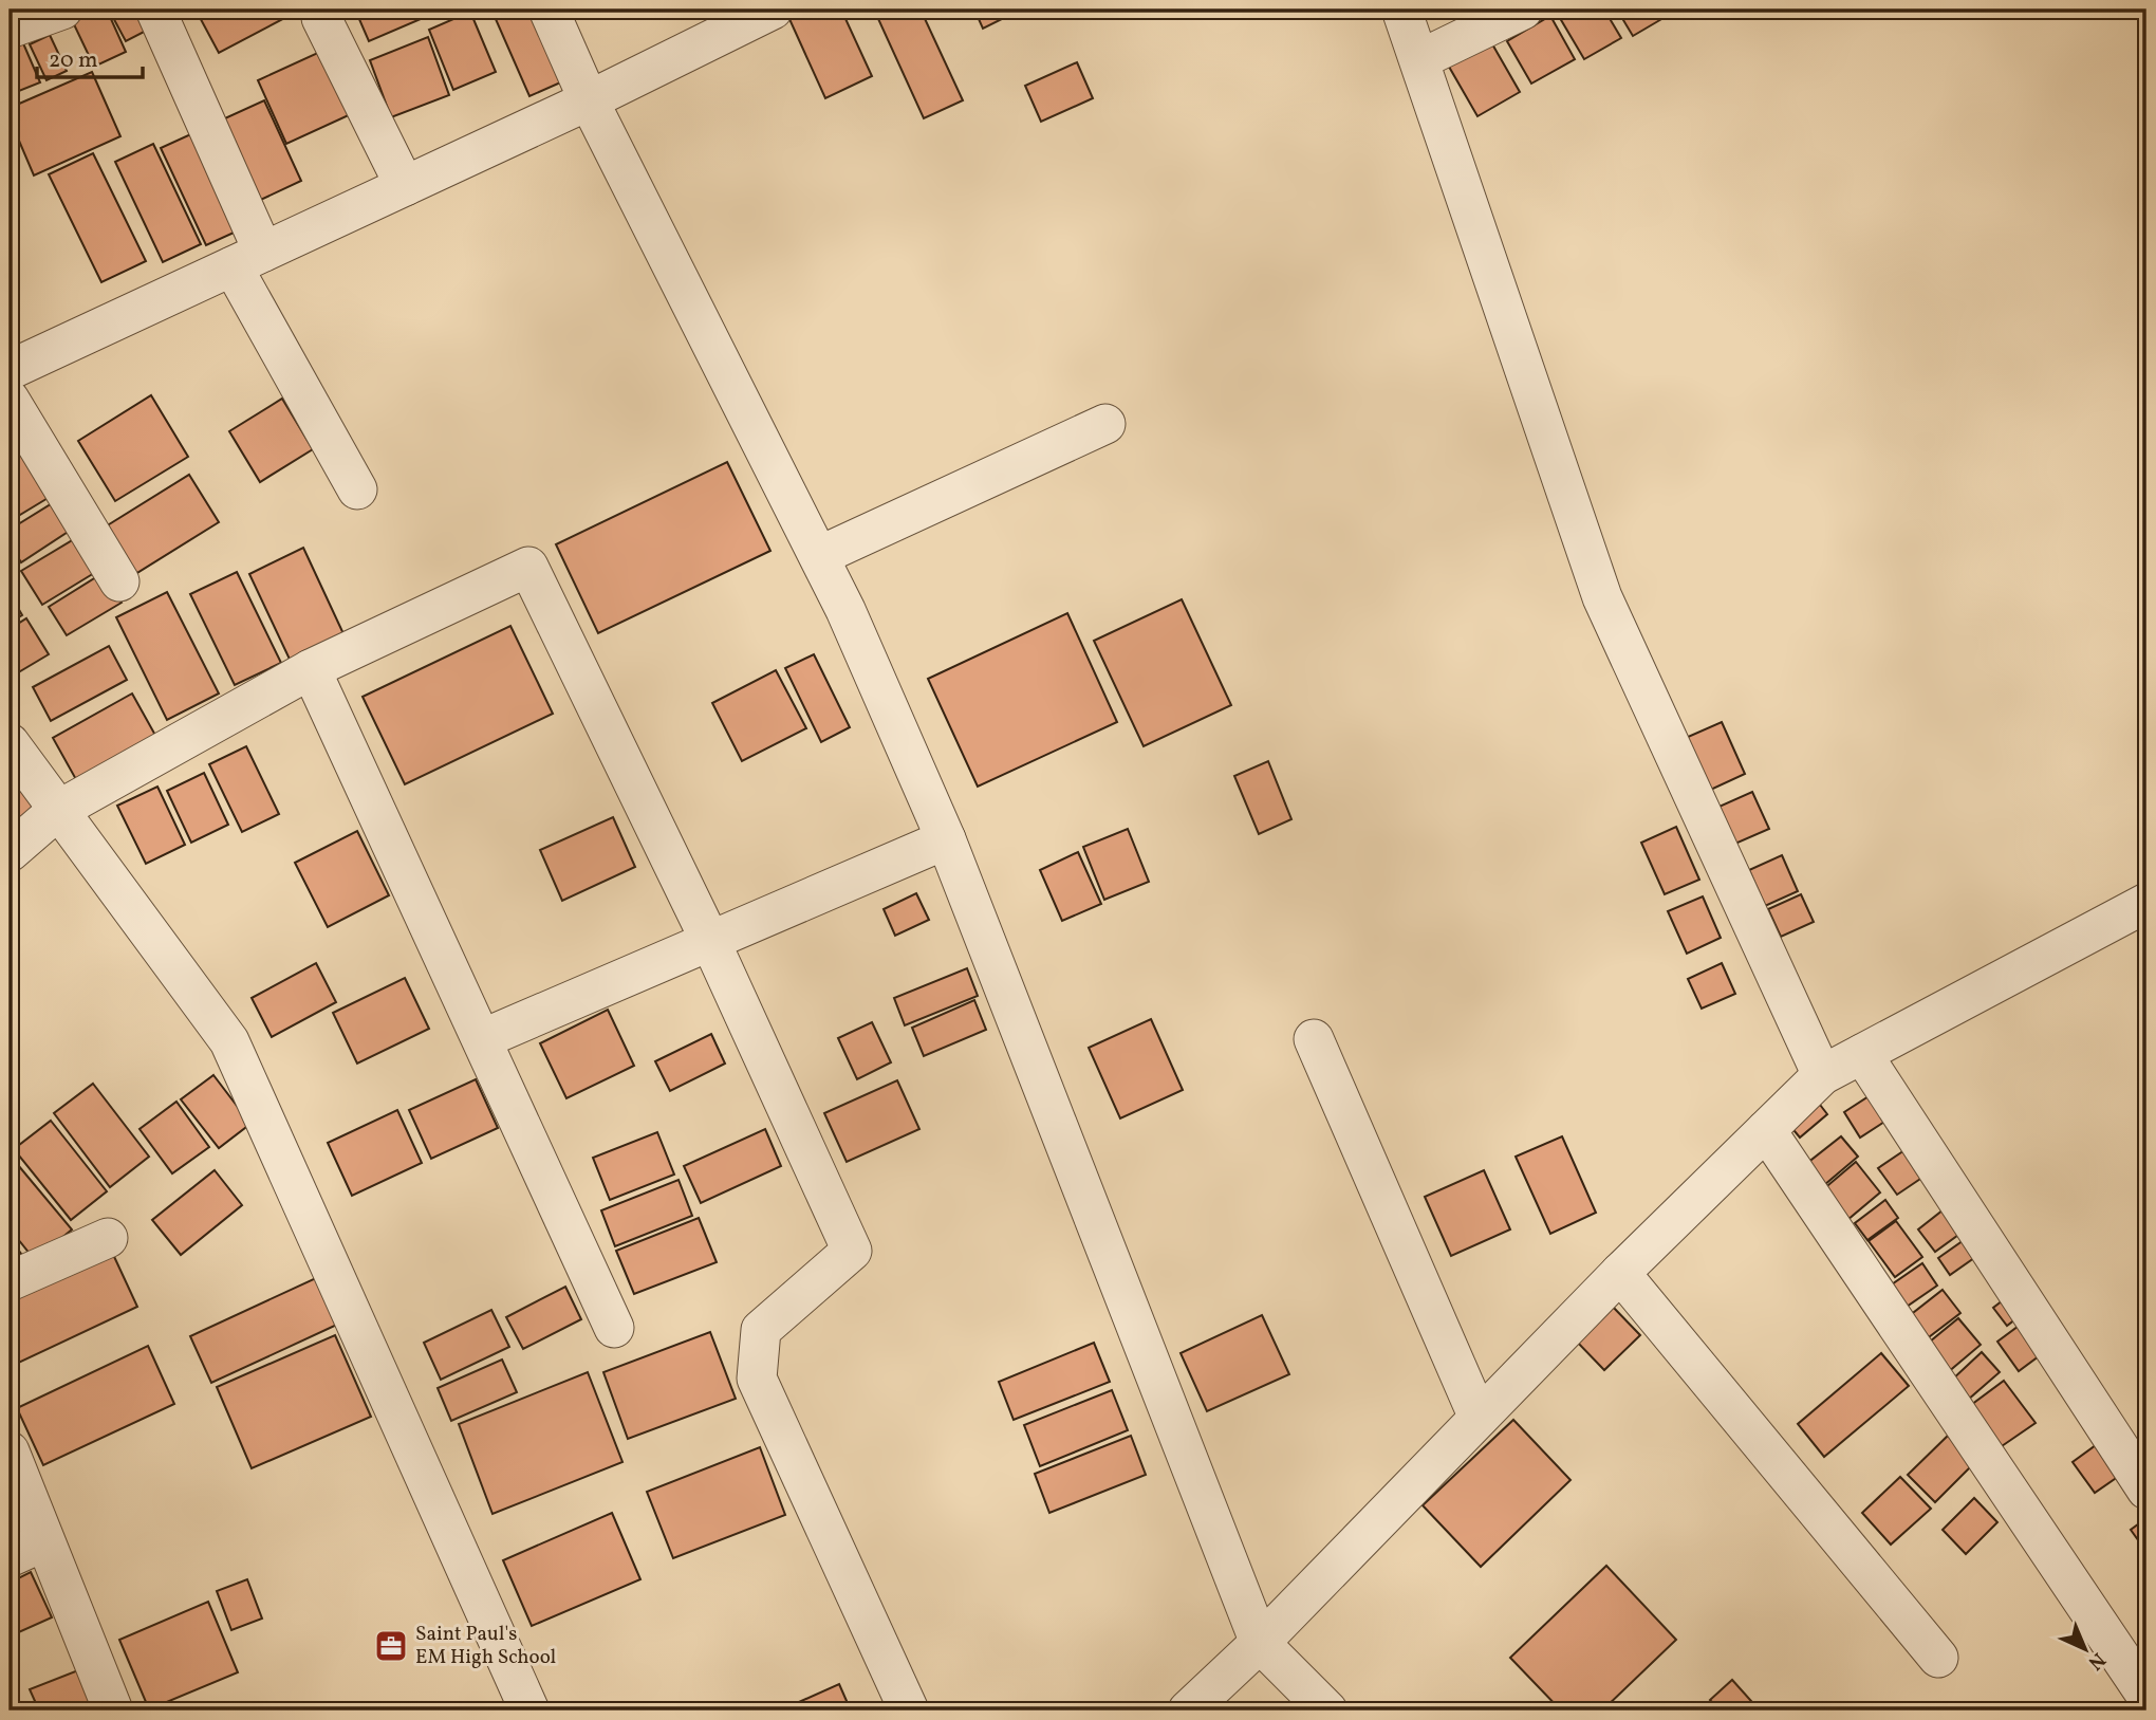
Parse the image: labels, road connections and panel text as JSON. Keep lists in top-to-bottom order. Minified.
{"places":{"office":["Saint Paul's EM High School"]},"scale_bar":"20 m","north":"bottom right"}
